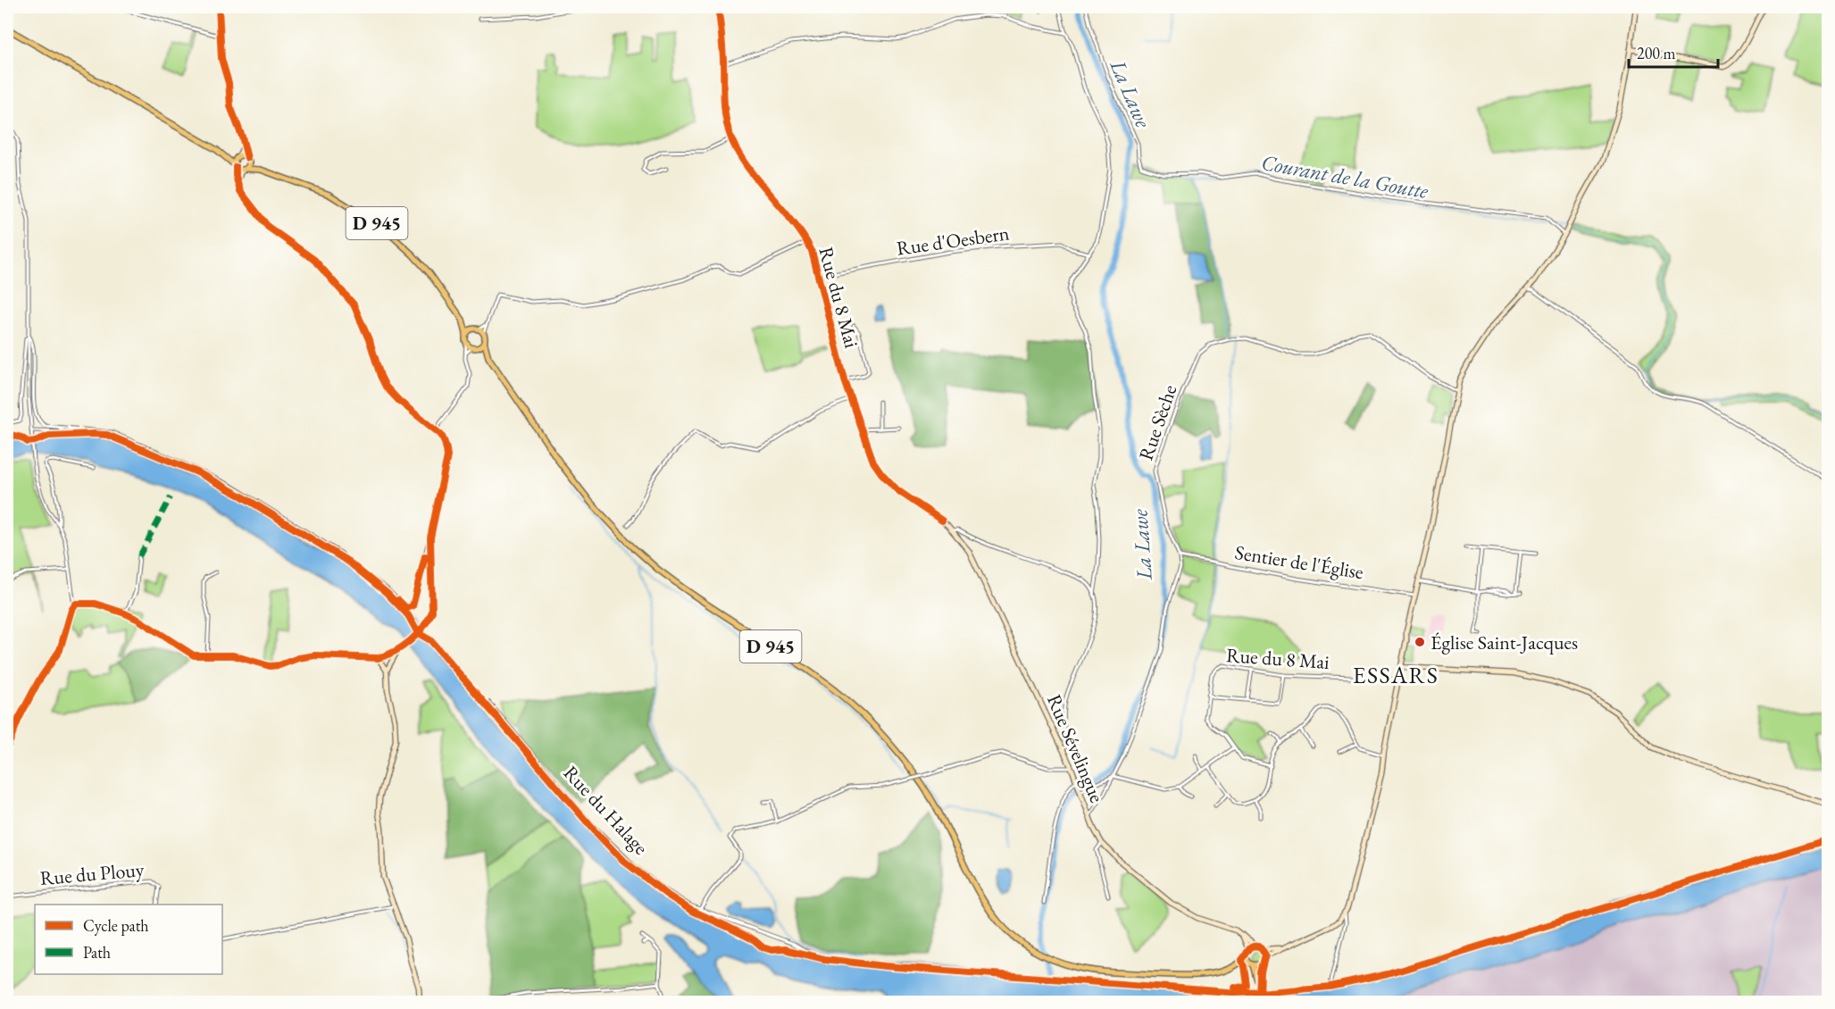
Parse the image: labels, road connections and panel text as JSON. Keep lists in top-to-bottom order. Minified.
{"streets":{"main road":["D 945"],"street":["Rue d'Oesbern","Rue du 8 Mai","Rue Sèche","Sentier de l'Église","Rue Sévelingue","Rue du Halage","Rue du Plouy"]},"crossings":[["D 945","Rue Sévelingue"],["Rue d'Oesbern","Rue du 8 Mai"],["Rue du 8 Mai","Rue Sévelingue"],["Rue Sèche","Sentier de l'Église"]],"districts":["ESSARS"],"water":["La Lawe","Courant de la Goutte"],"places":["Église Saint-Jacques"],"legend":["Cycle path","Path"],"scale_bar":"200 m"}
